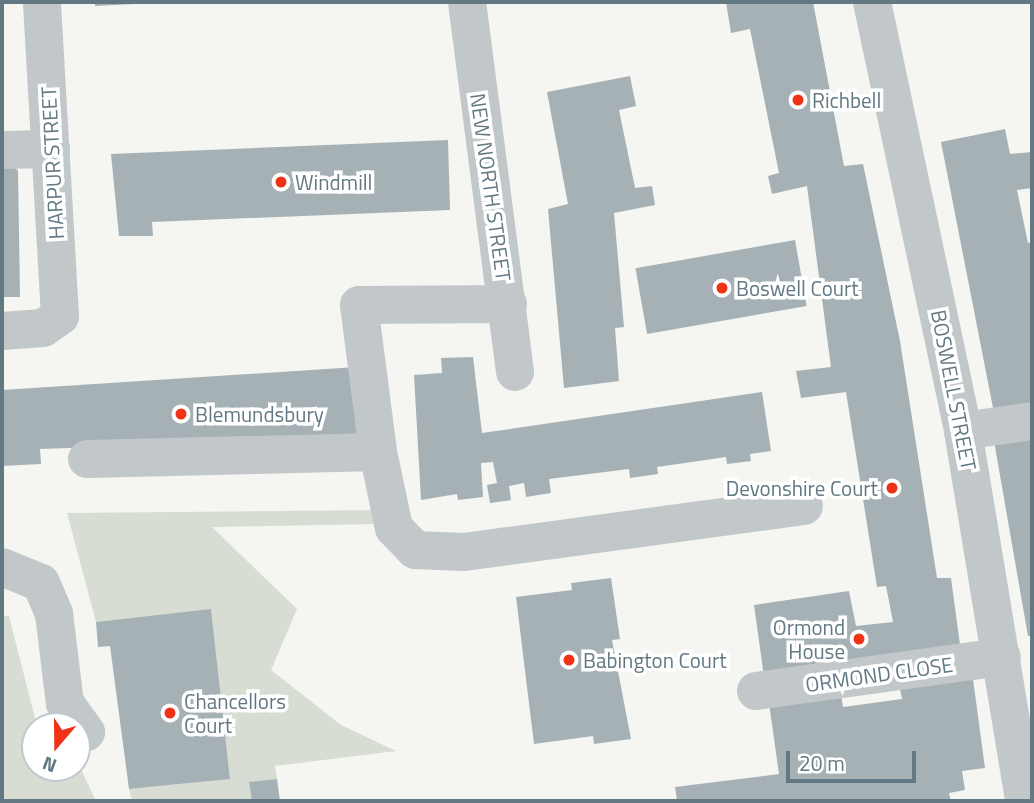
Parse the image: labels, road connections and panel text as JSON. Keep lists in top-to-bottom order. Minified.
{"streets":{"street":["HARPUR STREET","NEW NORTH STREET","BOSWELL STREET","ORMOND CLOSE"]},"crossings":[["BOSWELL STREET","ORMOND CLOSE"]],"places":["Richbell","Windmill","Boswell Court","Blemundsbury","Devonshire Court","Ormond House","Babington Court","Chancellors Court"],"scale_bar":"20 m","north":"bottom"}
